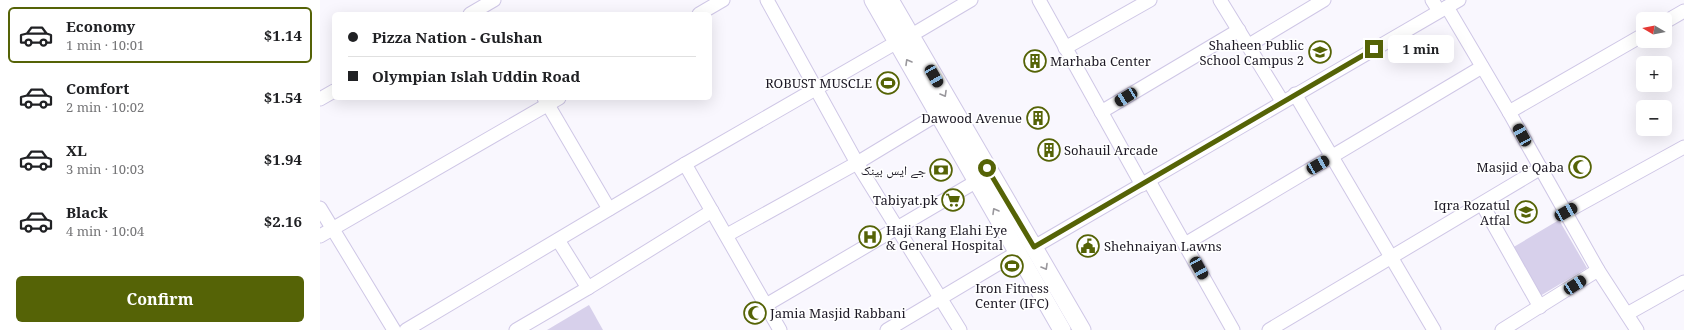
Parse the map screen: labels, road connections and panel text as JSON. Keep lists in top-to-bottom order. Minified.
{"places":{"school or university":["Shaheen Public School Campus 2","Iqra Rozatul Atfal"],"building":["Marhaba Center","Dawood Avenue","Sohauil Arcade"],"sports":["ROBUST MUSCLE","Iron Fitness Center (IFC)"],"mosque":["Masjid e Qaba","Jamia Masjid Rabbani"],"bank":["جے ایس بینک"],"supermarket":["Tabiyat.pk"],"hospital":["Haji Rang Elahi Eye & General Hospital"],"public building":["Shehnaiyan Lawns"]},"north":"left","page":{"list":[{"name":"Economy","note":"1 min · 10:01","value":"$1.14"},{"name":"Comfort","note":"2 min · 10:02","value":"$1.54"},{"name":"XL","note":"3 min · 10:03","value":"$1.94"},{"name":"Black","note":"4 min · 10:04","value":"$2.16"}],"map_buttons":["+","−"],"banner":["Pizza Nation - Gulshan","Olympian Islah Uddin Road"],"bubble":"1 min","buttons":"Confirm"}}
